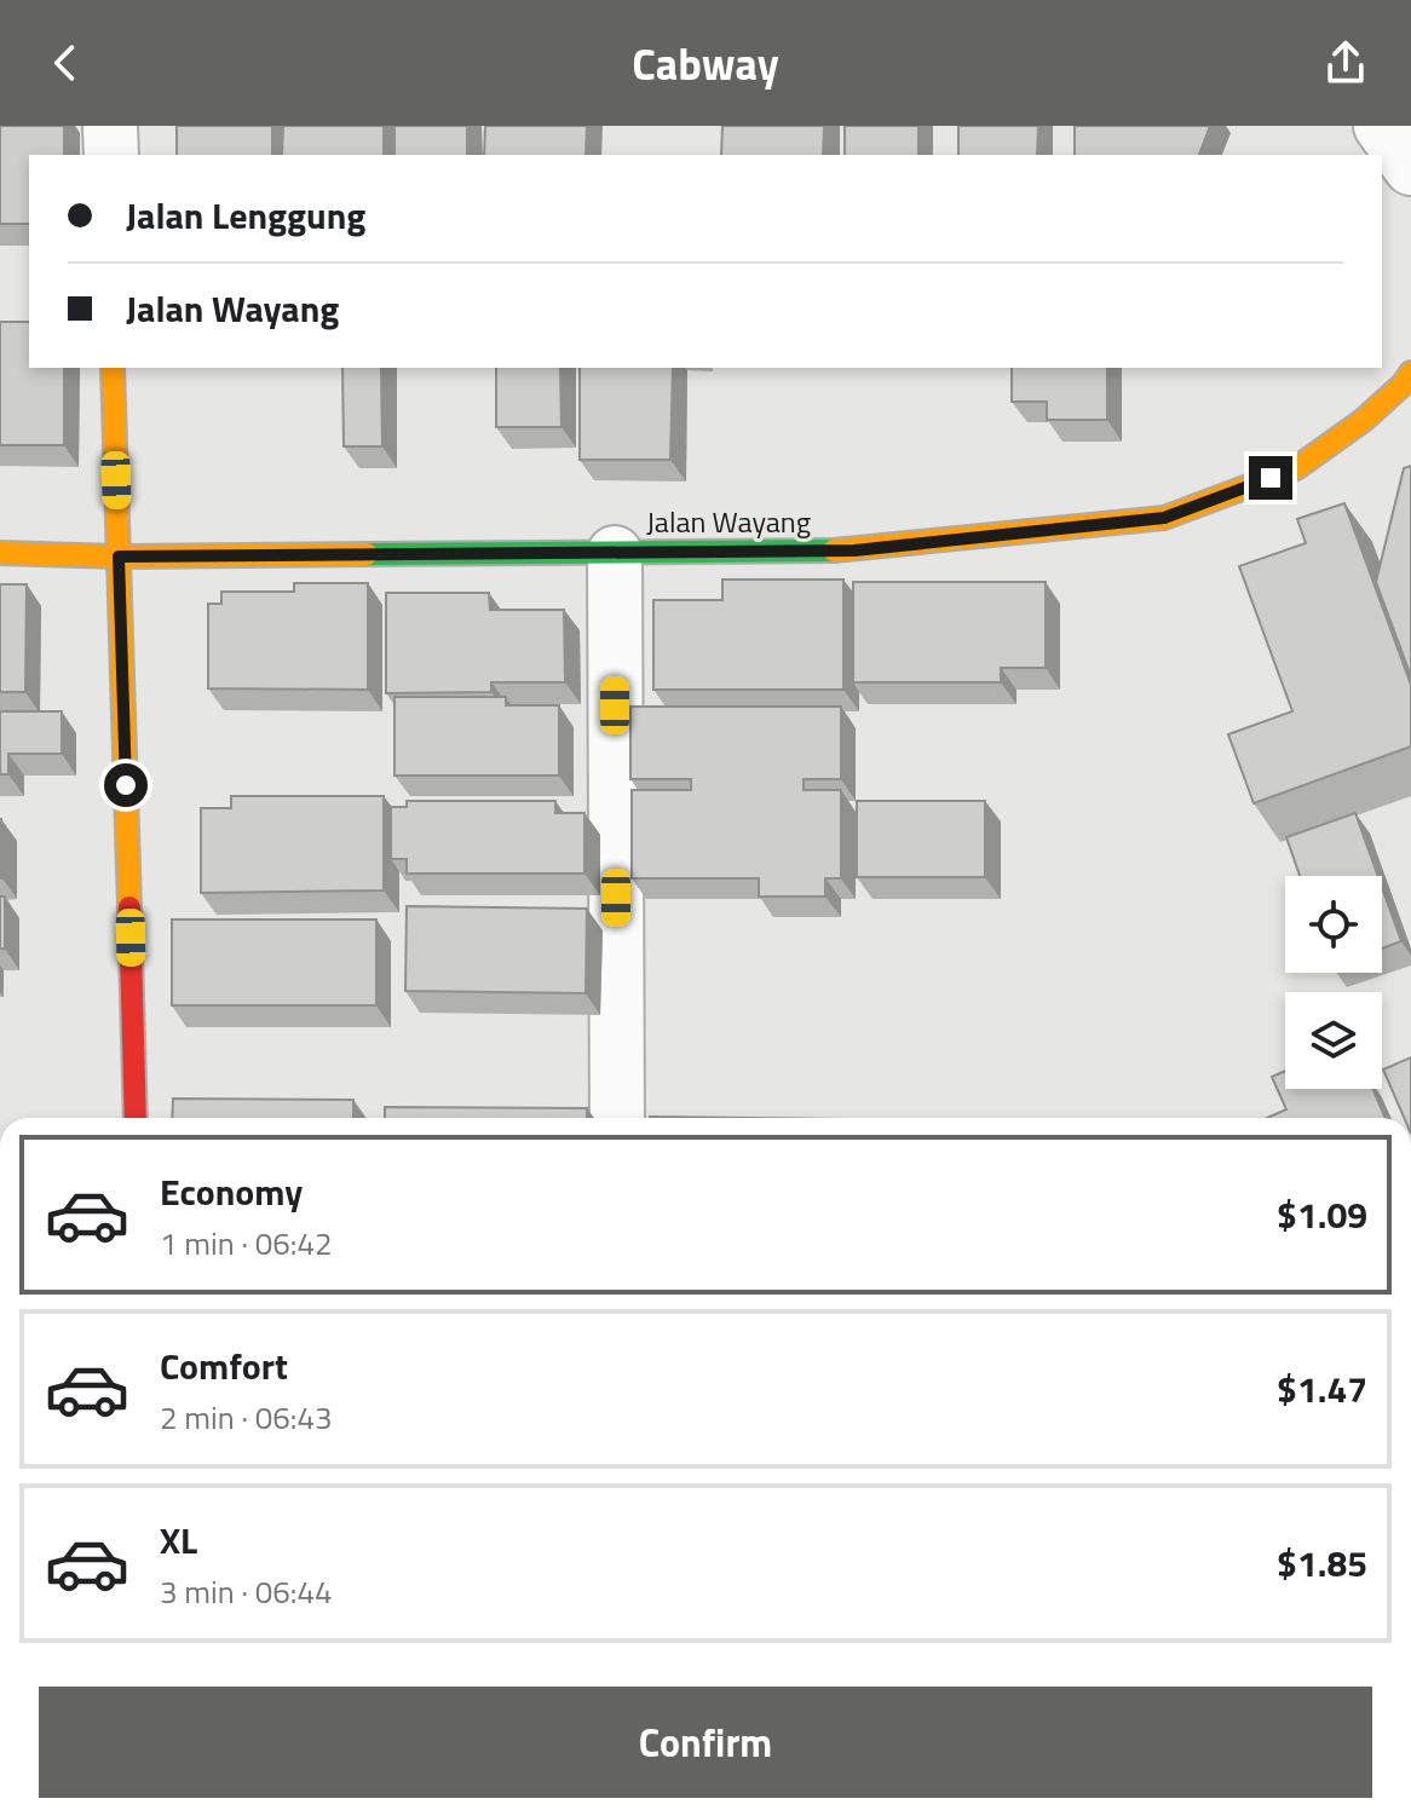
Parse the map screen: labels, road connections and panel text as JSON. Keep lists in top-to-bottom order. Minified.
{"streets":{"street":["Jalan Wayang"]},"page":{"header":"Cabway","banner":["Jalan Lenggung","Jalan Wayang"],"list":[{"name":"Economy","note":"1 min · 06:42","value":"$1.09"},{"name":"Comfort","note":"2 min · 06:43","value":"$1.47"},{"name":"XL","note":"3 min · 06:44","value":"$1.85"}],"buttons":"Confirm"}}
